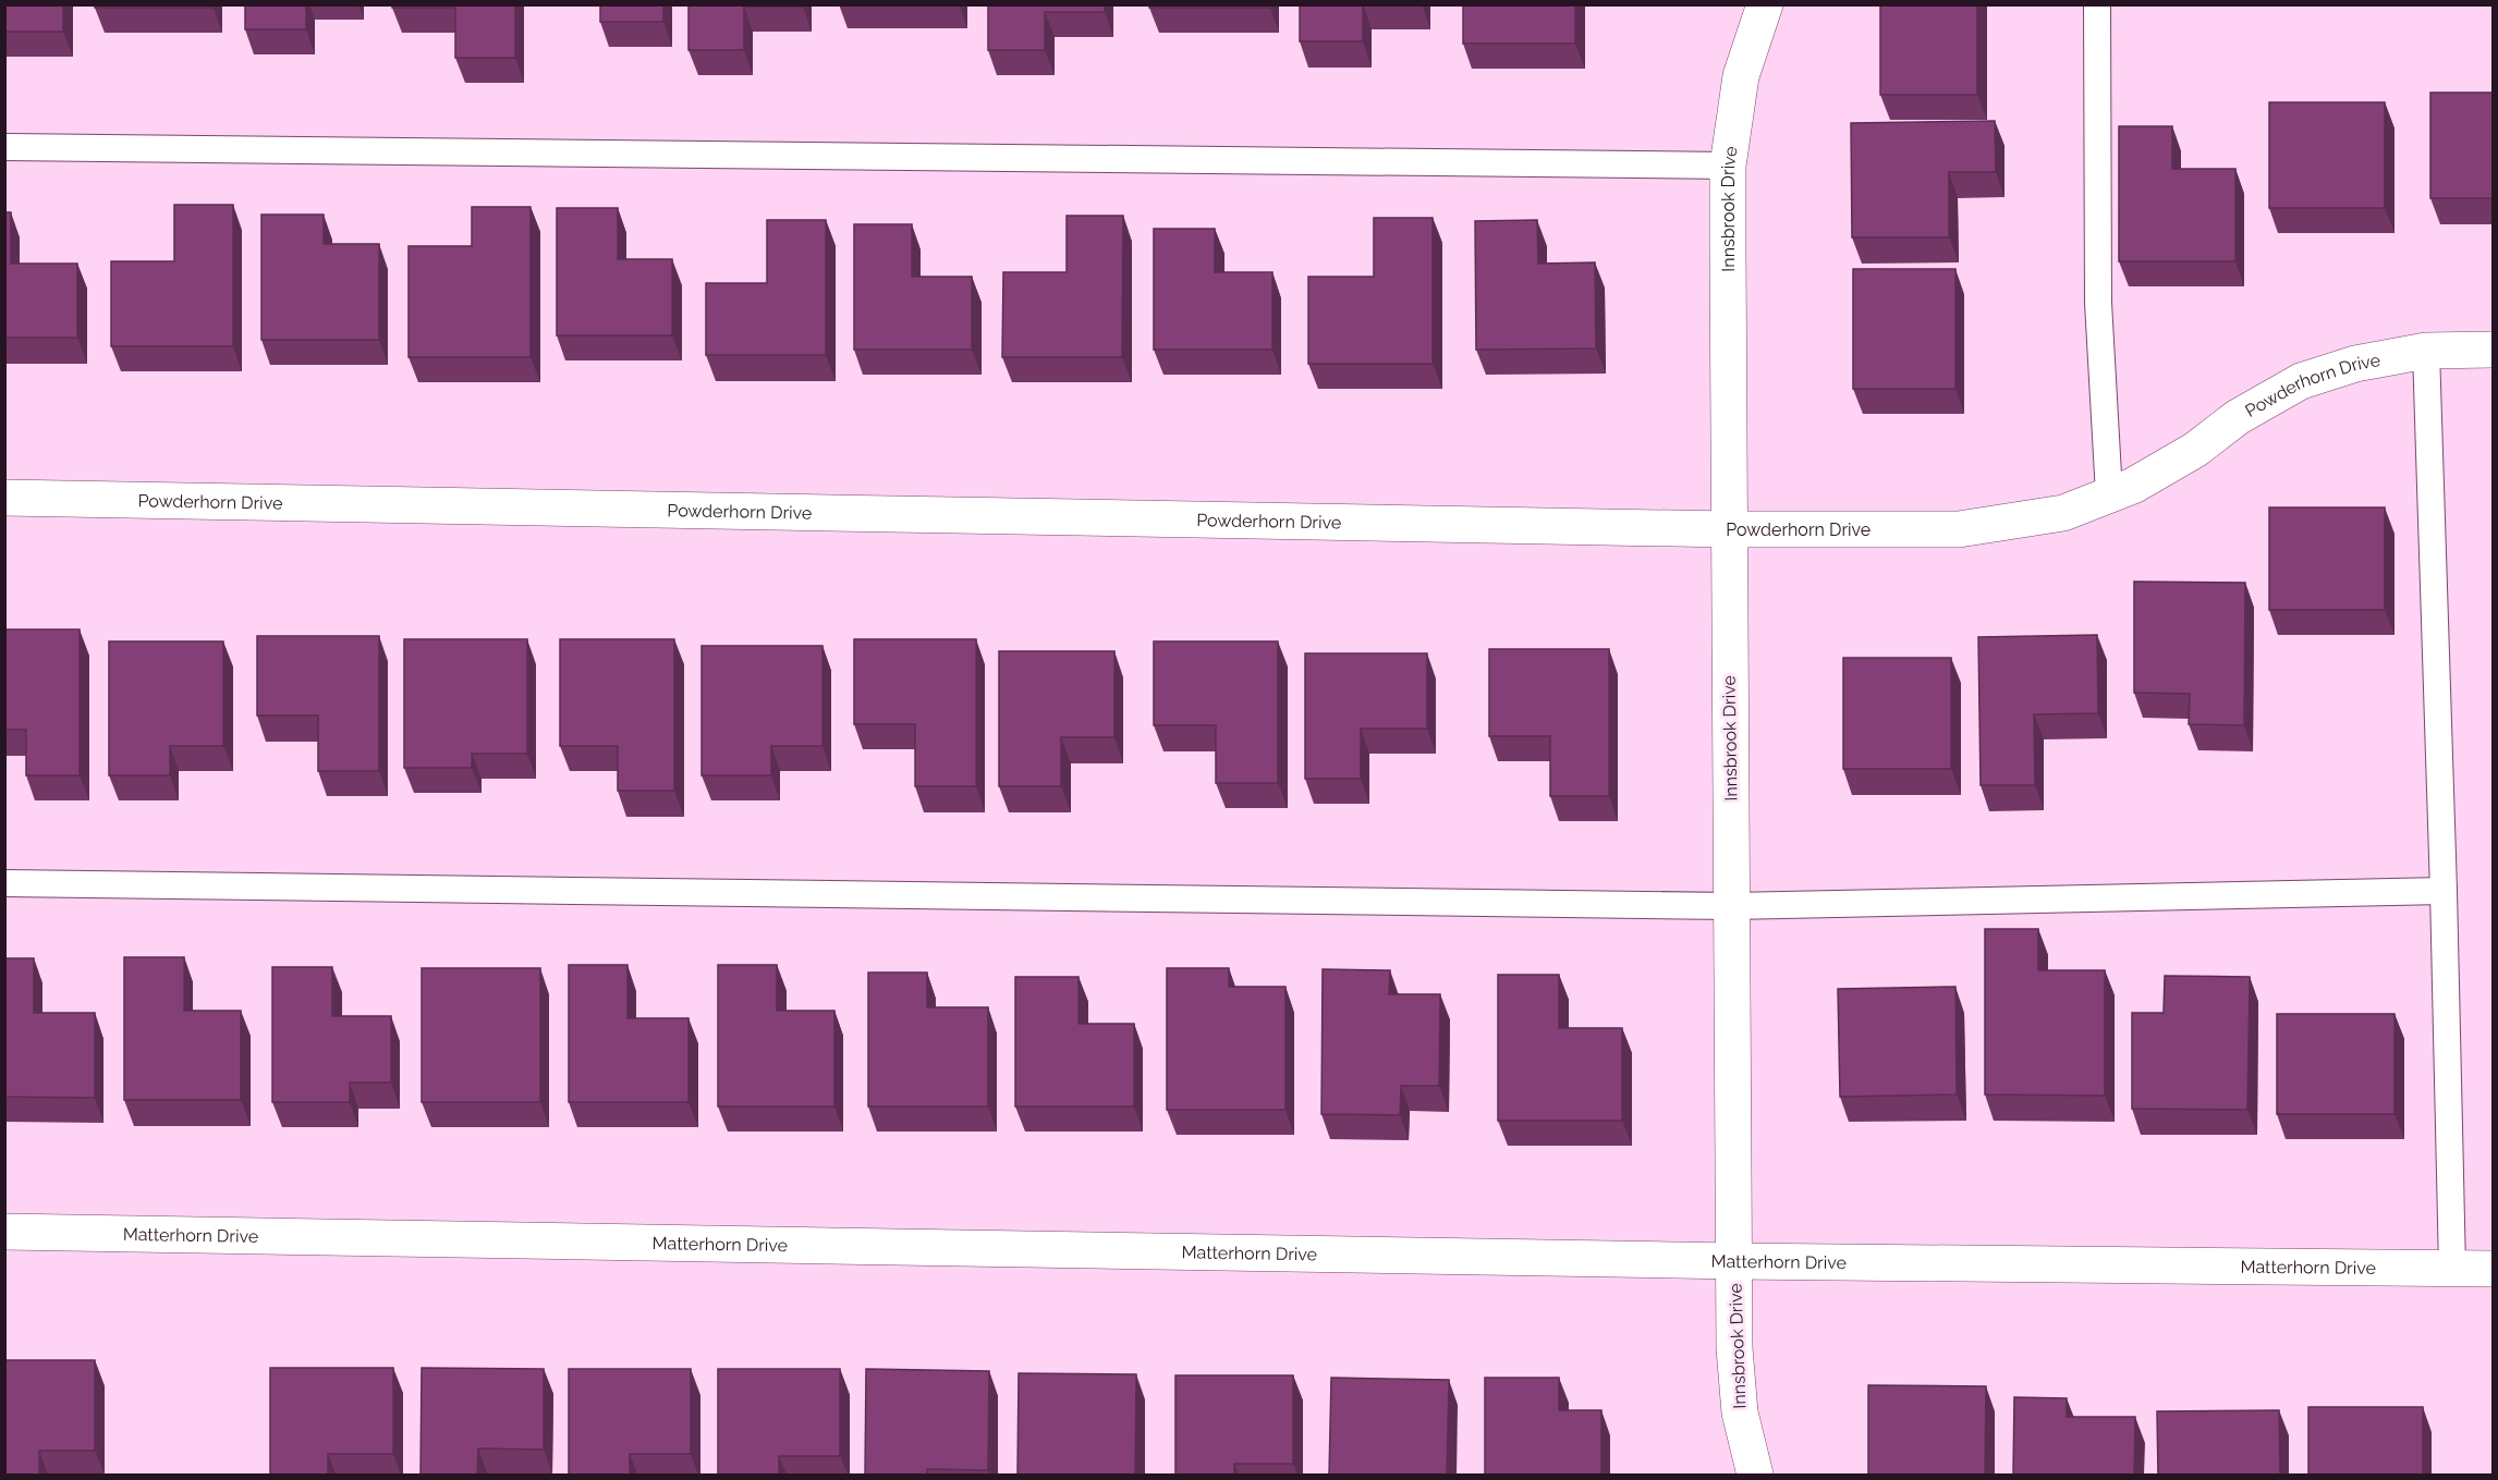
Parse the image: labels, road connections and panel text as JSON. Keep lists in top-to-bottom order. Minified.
{"streets":{"street":["Innsbrook Drive","Powderhorn Drive","Matterhorn Drive"]},"crossings":[["Innsbrook Drive","Powderhorn Drive"],["Innsbrook Drive","Matterhorn Drive"]]}
